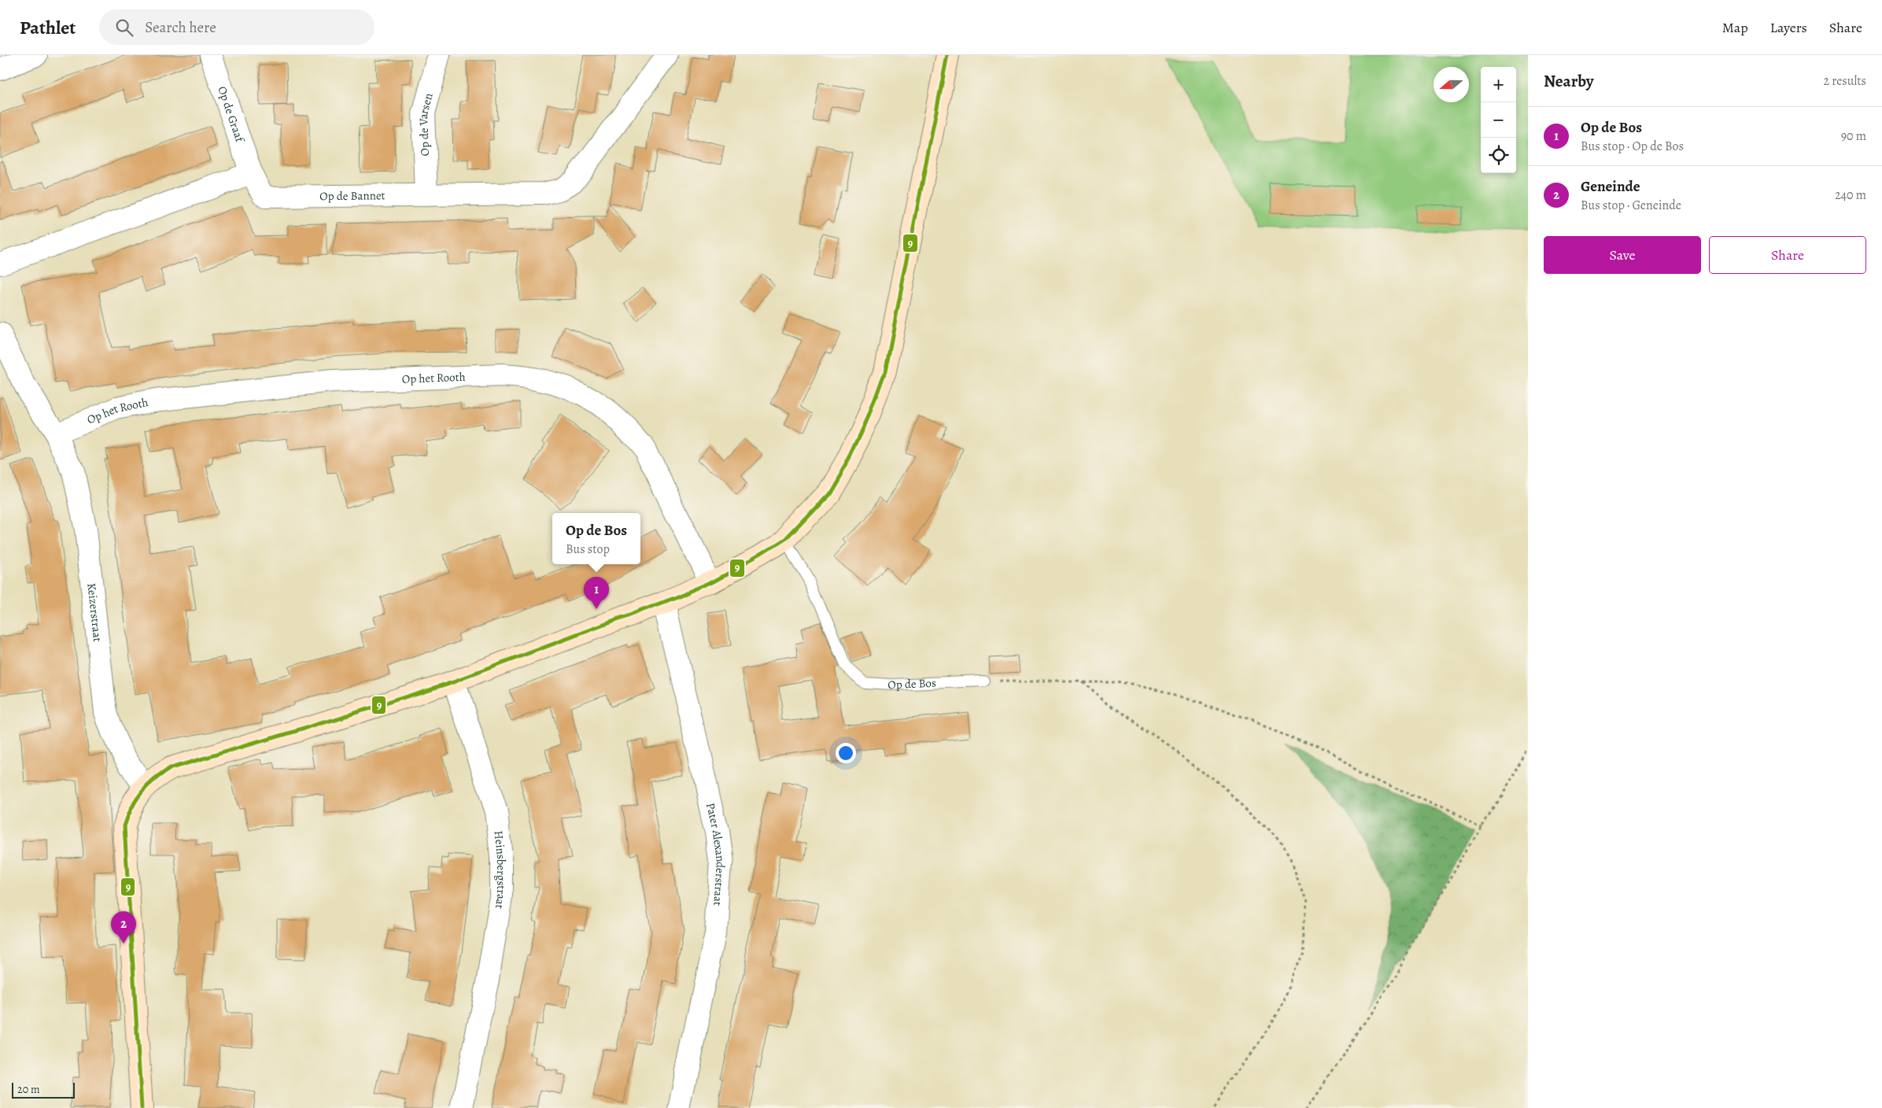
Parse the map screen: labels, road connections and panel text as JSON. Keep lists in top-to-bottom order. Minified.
{"streets":{"street":["Op de Graaf","Op de Varsen","Op de Bannet","Op het Rooth","Keizerstraat","Pater Alexanderstraat","Heinsbergstraat"],"lane":["Op de Bos"]},"crossings":[["Op de Graaf","Op de Bannet"],["Op de Varsen","Op de Bannet"],["Op het Rooth","Keizerstraat"]],"lines":["transit line 9"],"scale_bar":"20 m","north":"left","page":{"header":"Pathlet","search":"Search here","nav":["Map","Layers","Share"],"heading":["Nearby","2 results"],"map_buttons":["+","−"],"list":[{"mark":"1","name":"Op de Bos","note":"Bus stop · Op de Bos","value":"90 m"},{"mark":"2","name":"Geneinde","note":"Bus stop · Geneinde","value":"240 m"}],"buttons":["Save","Share"],"popup":["Op de Bos","Bus stop"],"pins":["1","2"],"scale":"20 m"}}
